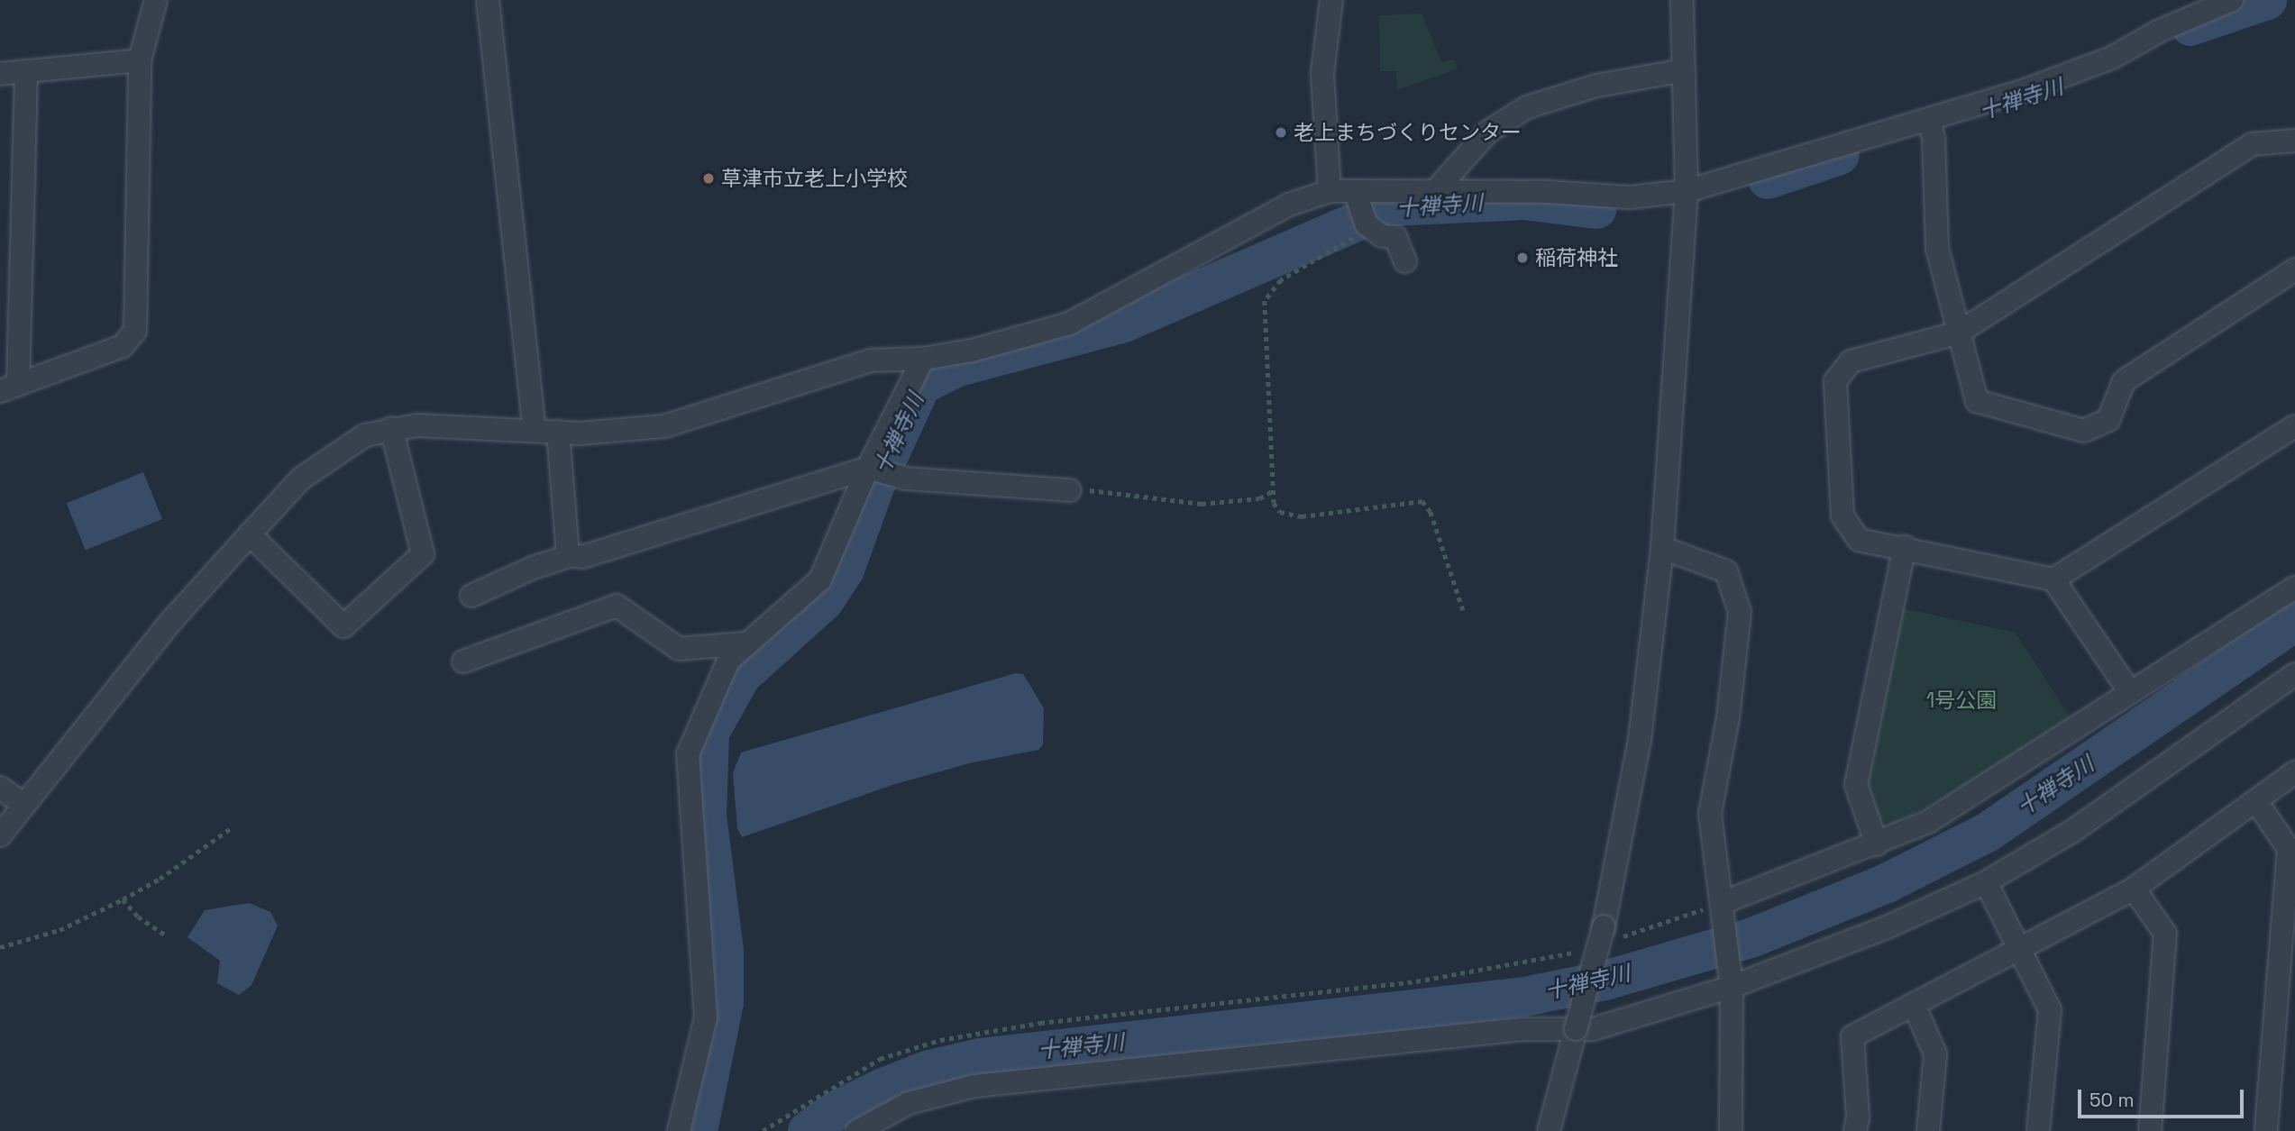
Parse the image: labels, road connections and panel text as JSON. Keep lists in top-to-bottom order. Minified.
{"water":["十禅寺川"],"parks":["1号公園"],"places":["老上まちづくりセンター","草津市立老上小学校","稲荷神社"],"scale_bar":"50 m"}
